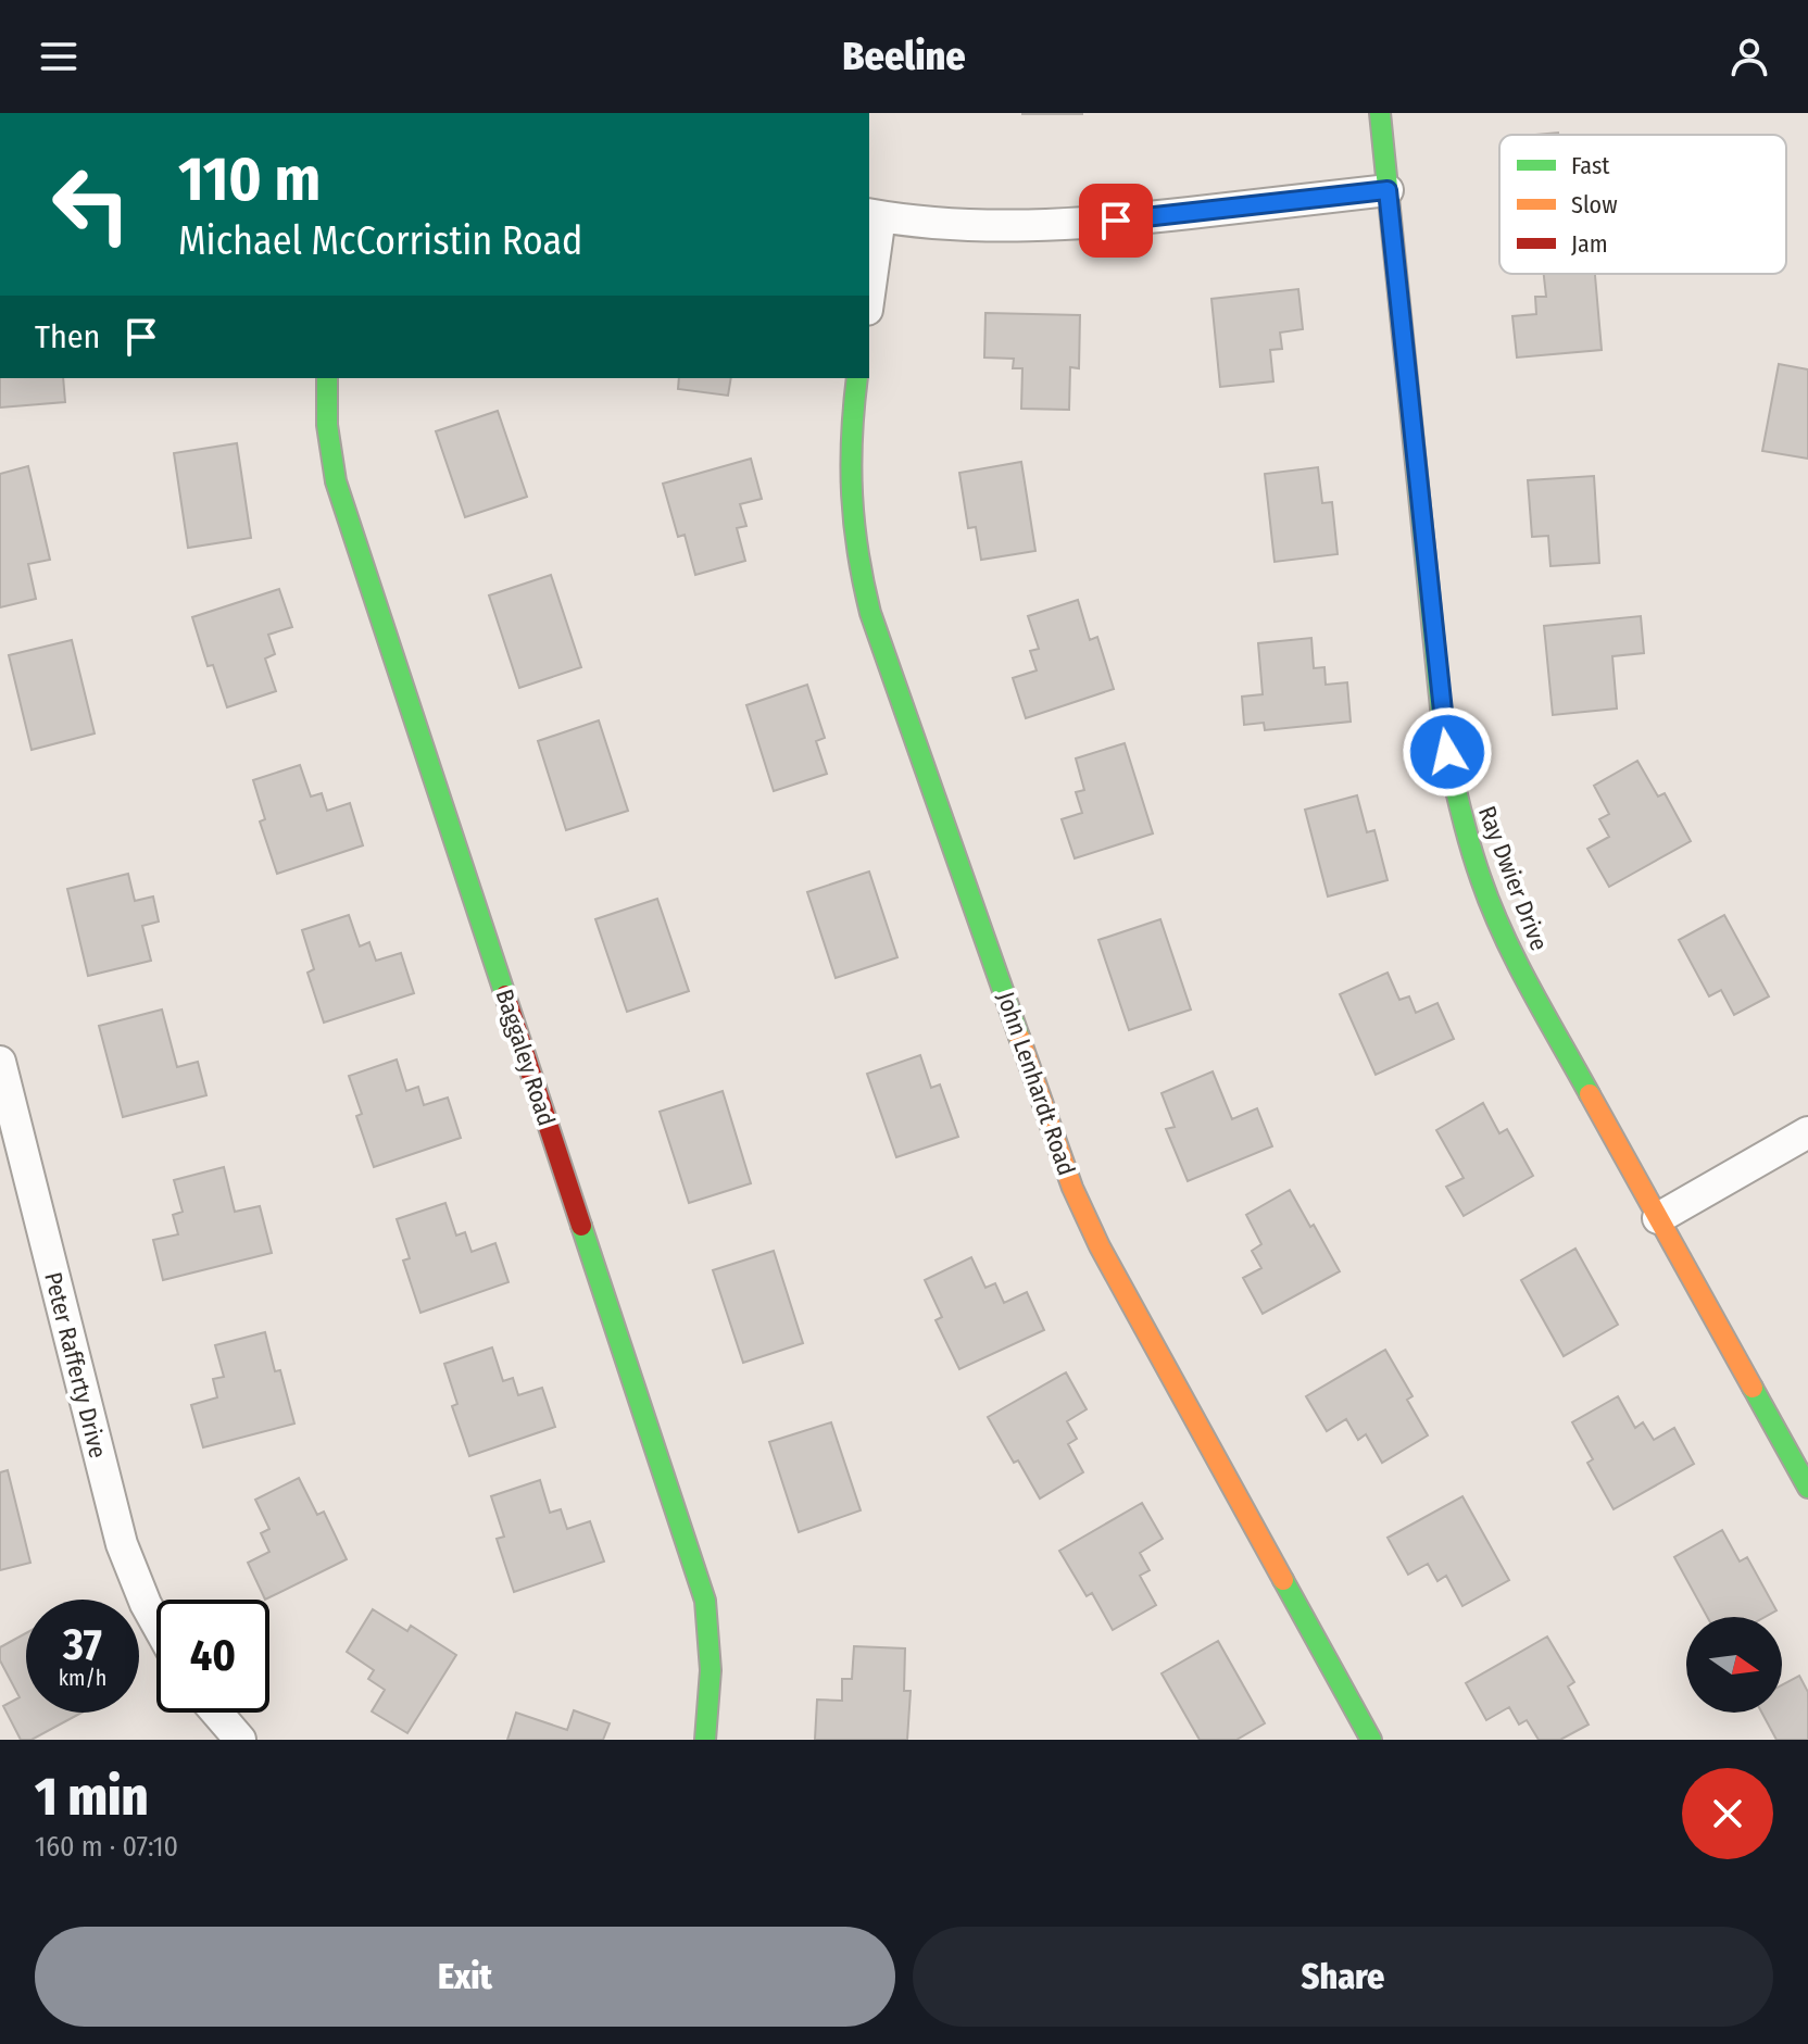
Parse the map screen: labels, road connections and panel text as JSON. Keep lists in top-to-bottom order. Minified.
{"streets":{"street":["Ray Dwier Drive","Baggaley Road","John Lenhardt Road","Peter Rafferty Drive"]},"legend":["Fast","Slow","Jam"],"north":"right","page":{"header":"Beeline","turn":["110 m","Michael McCorristin Road"],"then":"Then","speed":"37 km/h","limit":"40","heading":["1 min","160 m · 07:10"],"buttons":["Exit","Share"]}}
